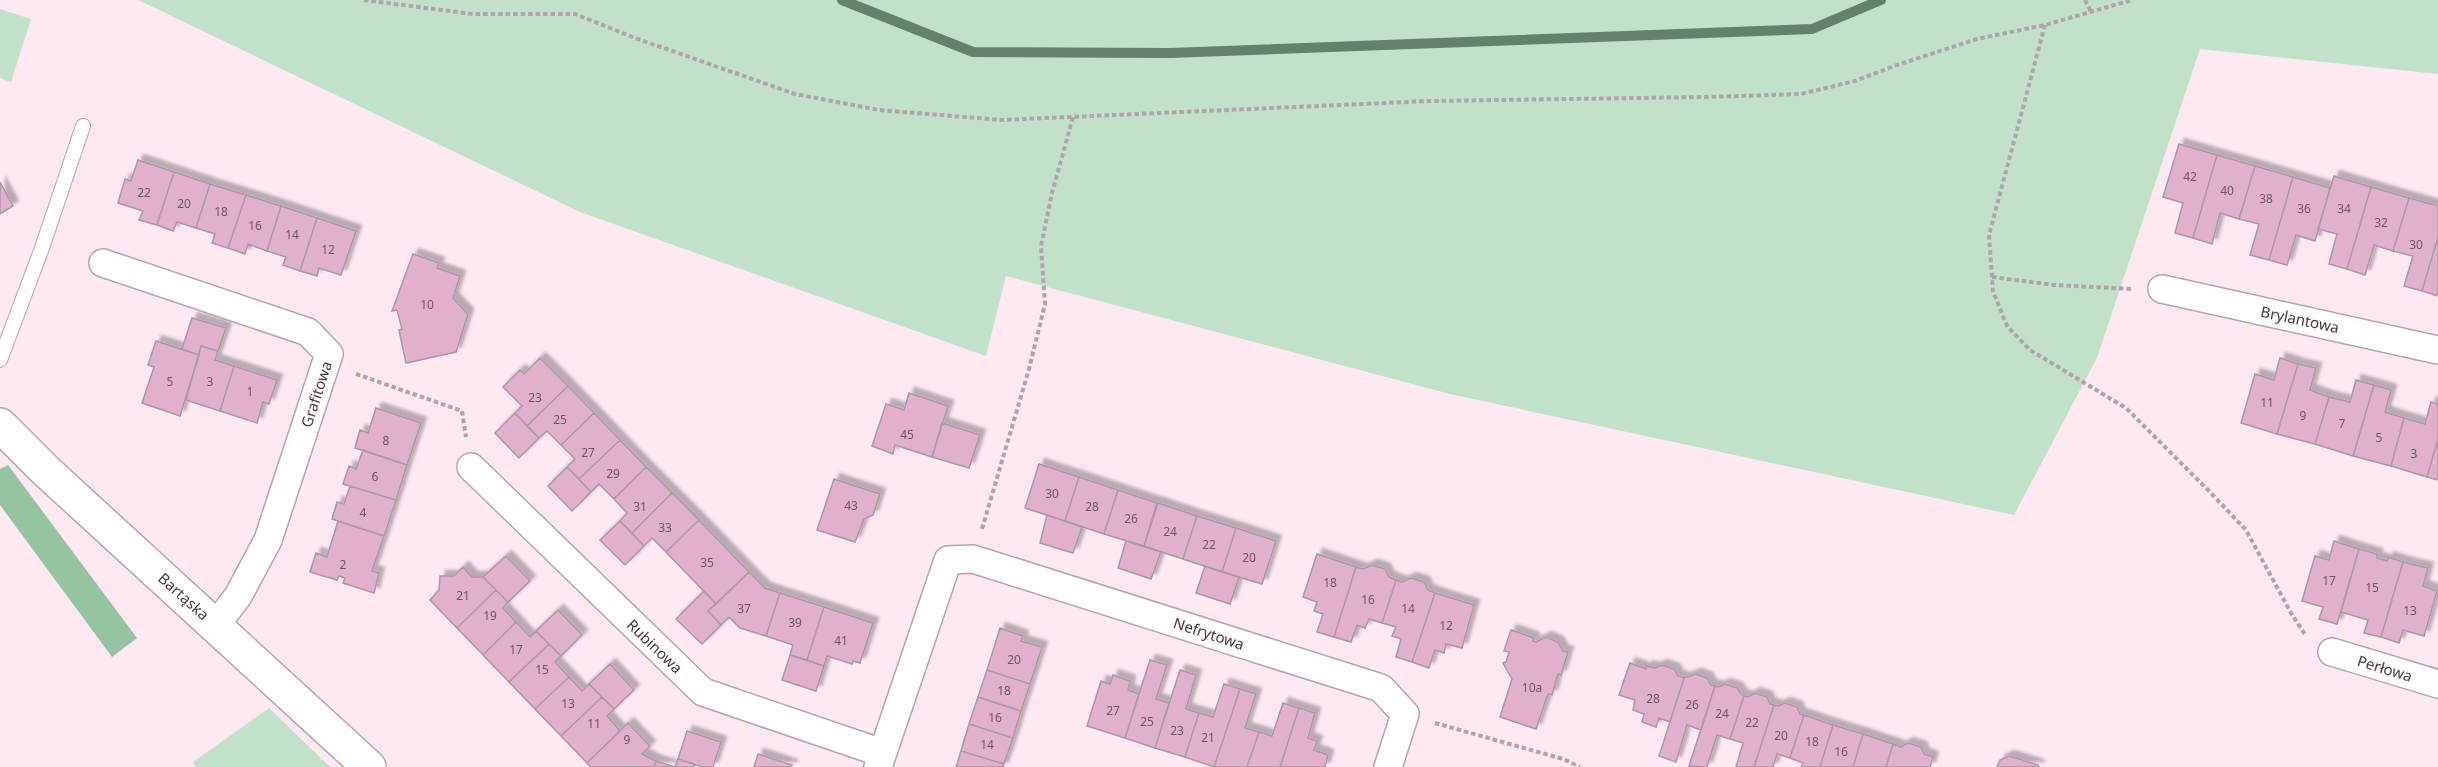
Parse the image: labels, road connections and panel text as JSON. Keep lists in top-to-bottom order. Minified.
{"streets":{"street":["Brylantowa","Grafitowa","Bartąska","Nefrytowa","Rubinowa","Perłowa"]},"crossings":[["Grafitowa","Bartąska"],["Nefrytowa","Rubinowa"]],"house_numbers":["42","40","22","38","20","36","34","18","32","16","14","30","12","10","5","3","1","23","11","9","25","7","45","5","8","27","3","29","6","30","43","31","28","4","26","33","24","22","20","35","2","17","18","15","21","16","37","14","13","19","39","12","41","17","20","15","10a","18","28","13","26","27","24","16","25","22","11","23","20","21","9","18","14","16"]}
